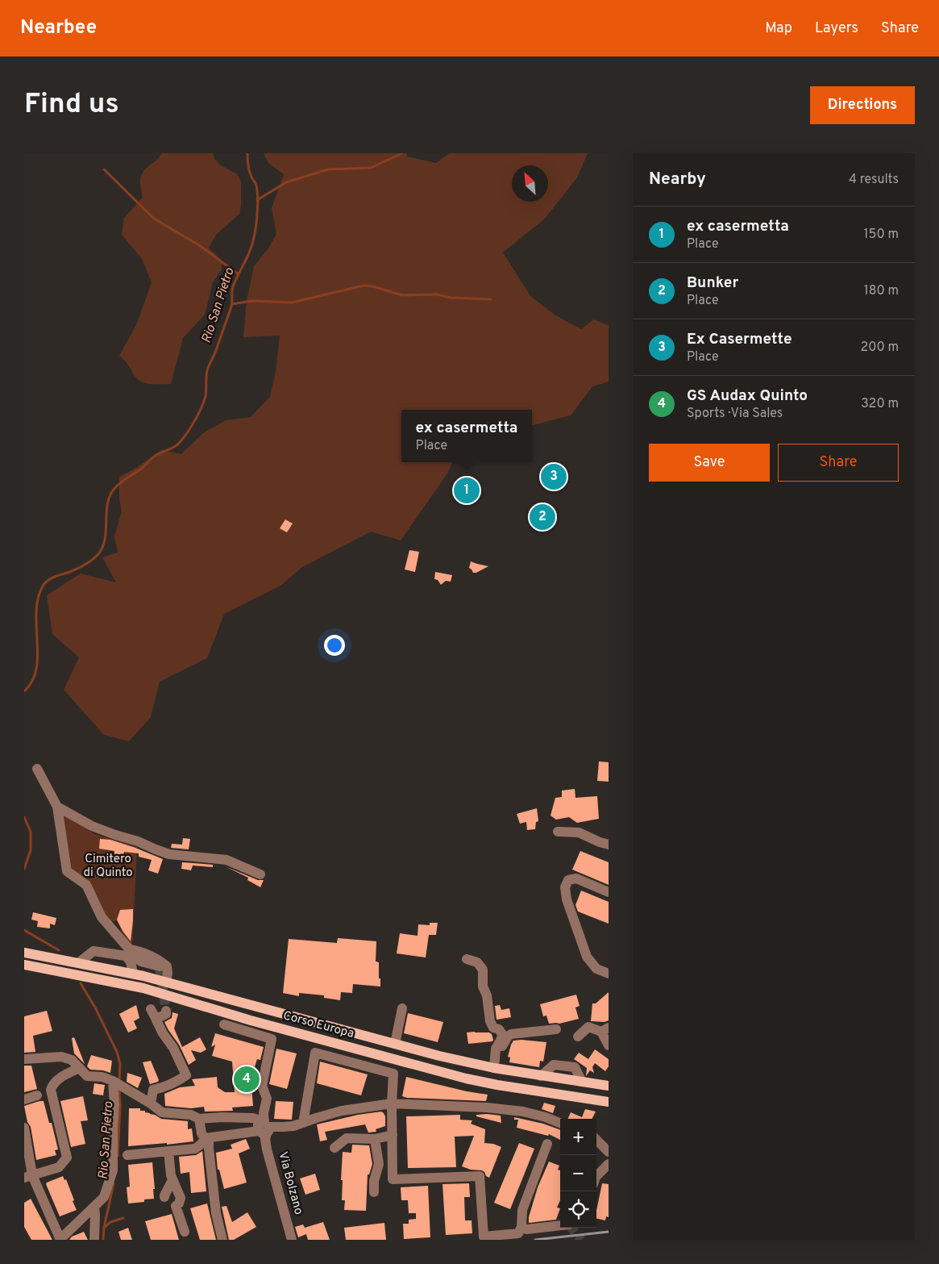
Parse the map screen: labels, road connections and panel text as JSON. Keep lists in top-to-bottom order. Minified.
{"streets":{"main road":["Corso Europa"],"street":["Via Bolzano"]},"water":["Rio San Pietro"],"parks":["Cimitero di Quinto"],"north":"top left","page":{"header":"Nearbee","nav":["Map","Layers","Share"],"buttons":["Directions",["Save","Share"]],"title":"Find us","heading":["Nearby","4 results"],"list":[{"mark":"1","name":"ex casermetta","note":"Place","value":"150 m"},{"mark":"2","name":"Bunker","note":"Place","value":"180 m"},{"mark":"3","name":"Ex Casermette","note":"Place","value":"200 m"},{"mark":"4","name":"GS Audax Quinto","note":"Sports · Via Sales","value":"320 m"}],"popup":["ex casermetta","Place"],"pins":["3","1","2","4"],"map_buttons":["+","−"]}}
